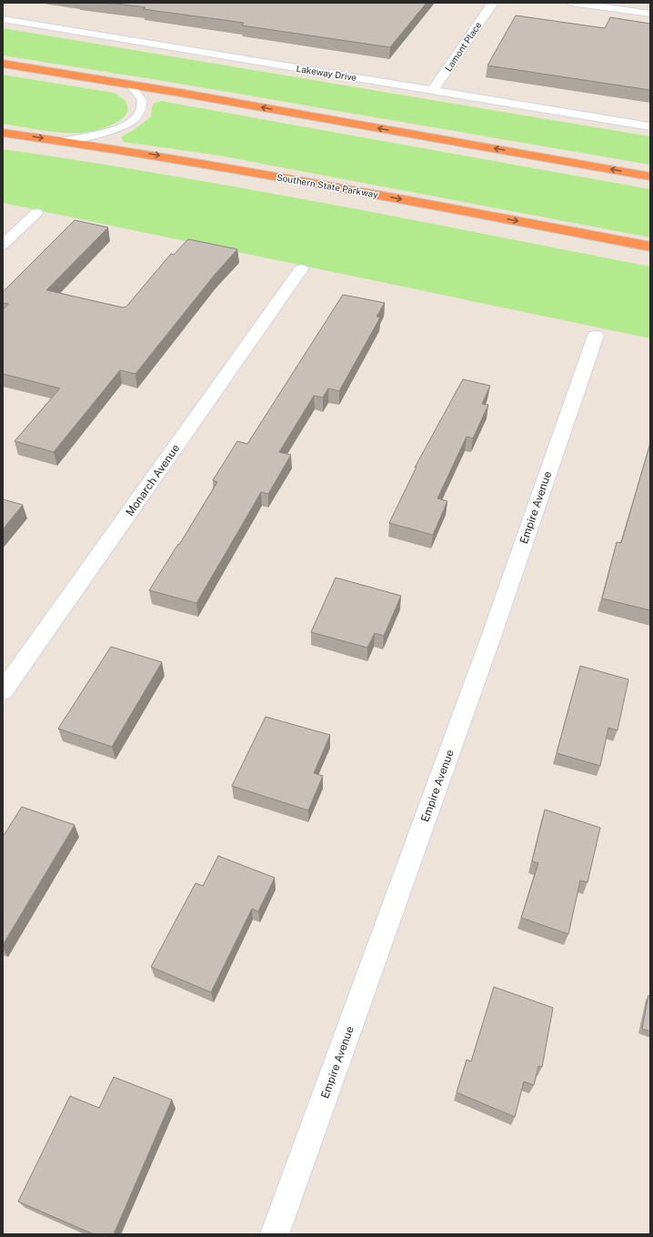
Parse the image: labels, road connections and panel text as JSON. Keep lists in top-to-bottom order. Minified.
{"streets":{"highway":["Southern State Parkway"],"street":["Lamont Place","Lakeway Drive","Monarch Avenue","Empire Avenue"]},"crossings":[["Lamont Place","Lakeway Drive"]]}
